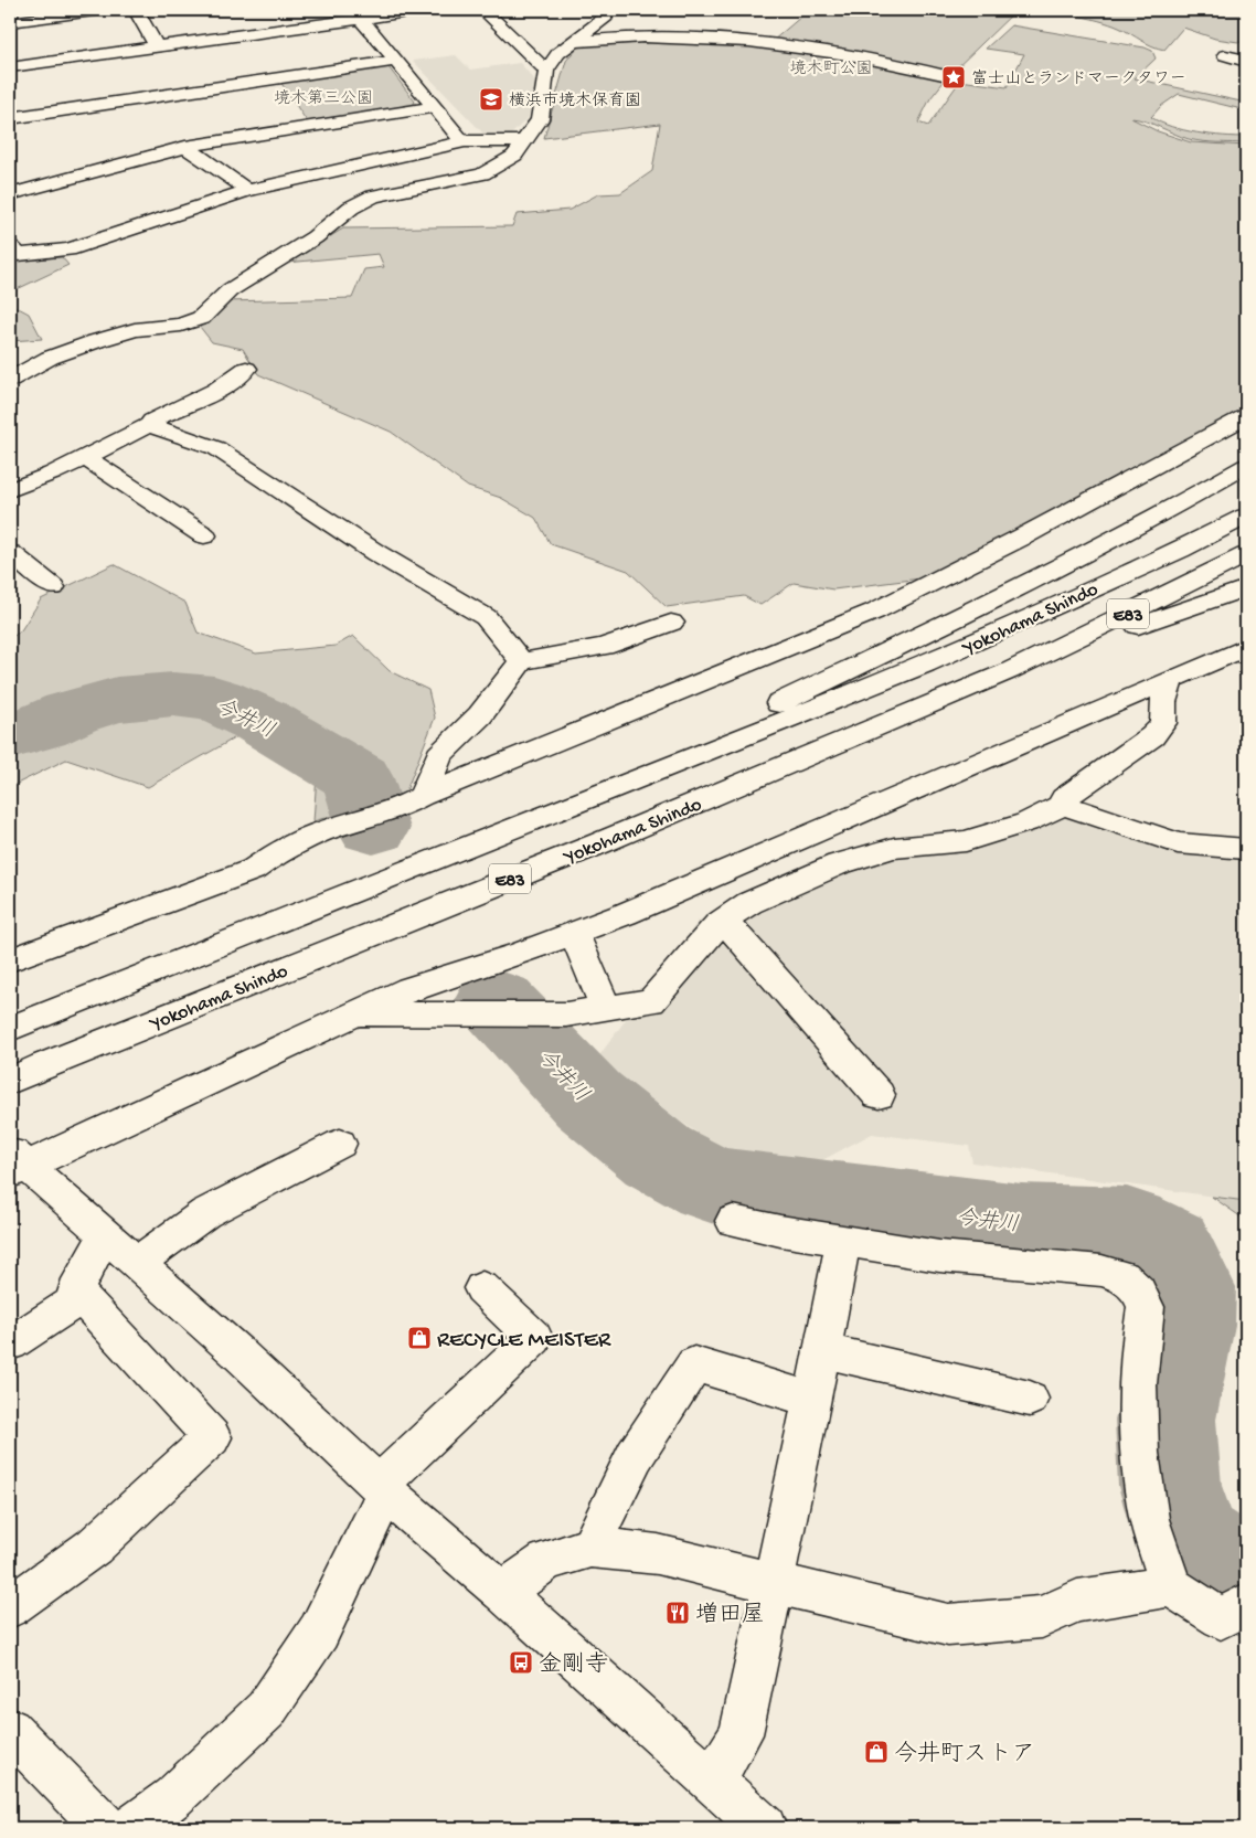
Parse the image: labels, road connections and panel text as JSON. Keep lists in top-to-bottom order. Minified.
{"streets":{"main road":["E83","Yokohama Shindo"]},"water":["今井川"],"parks":["境木町公園","境木第三公園"],"places":{"place":["富士山とランドマークタワー"],"school or university":["横浜市境木保育園"],"shop":["RECYCLE MEISTER","今井町ストア"],"restaurant":["増田屋"],"bus stop":["金剛寺"]}}
